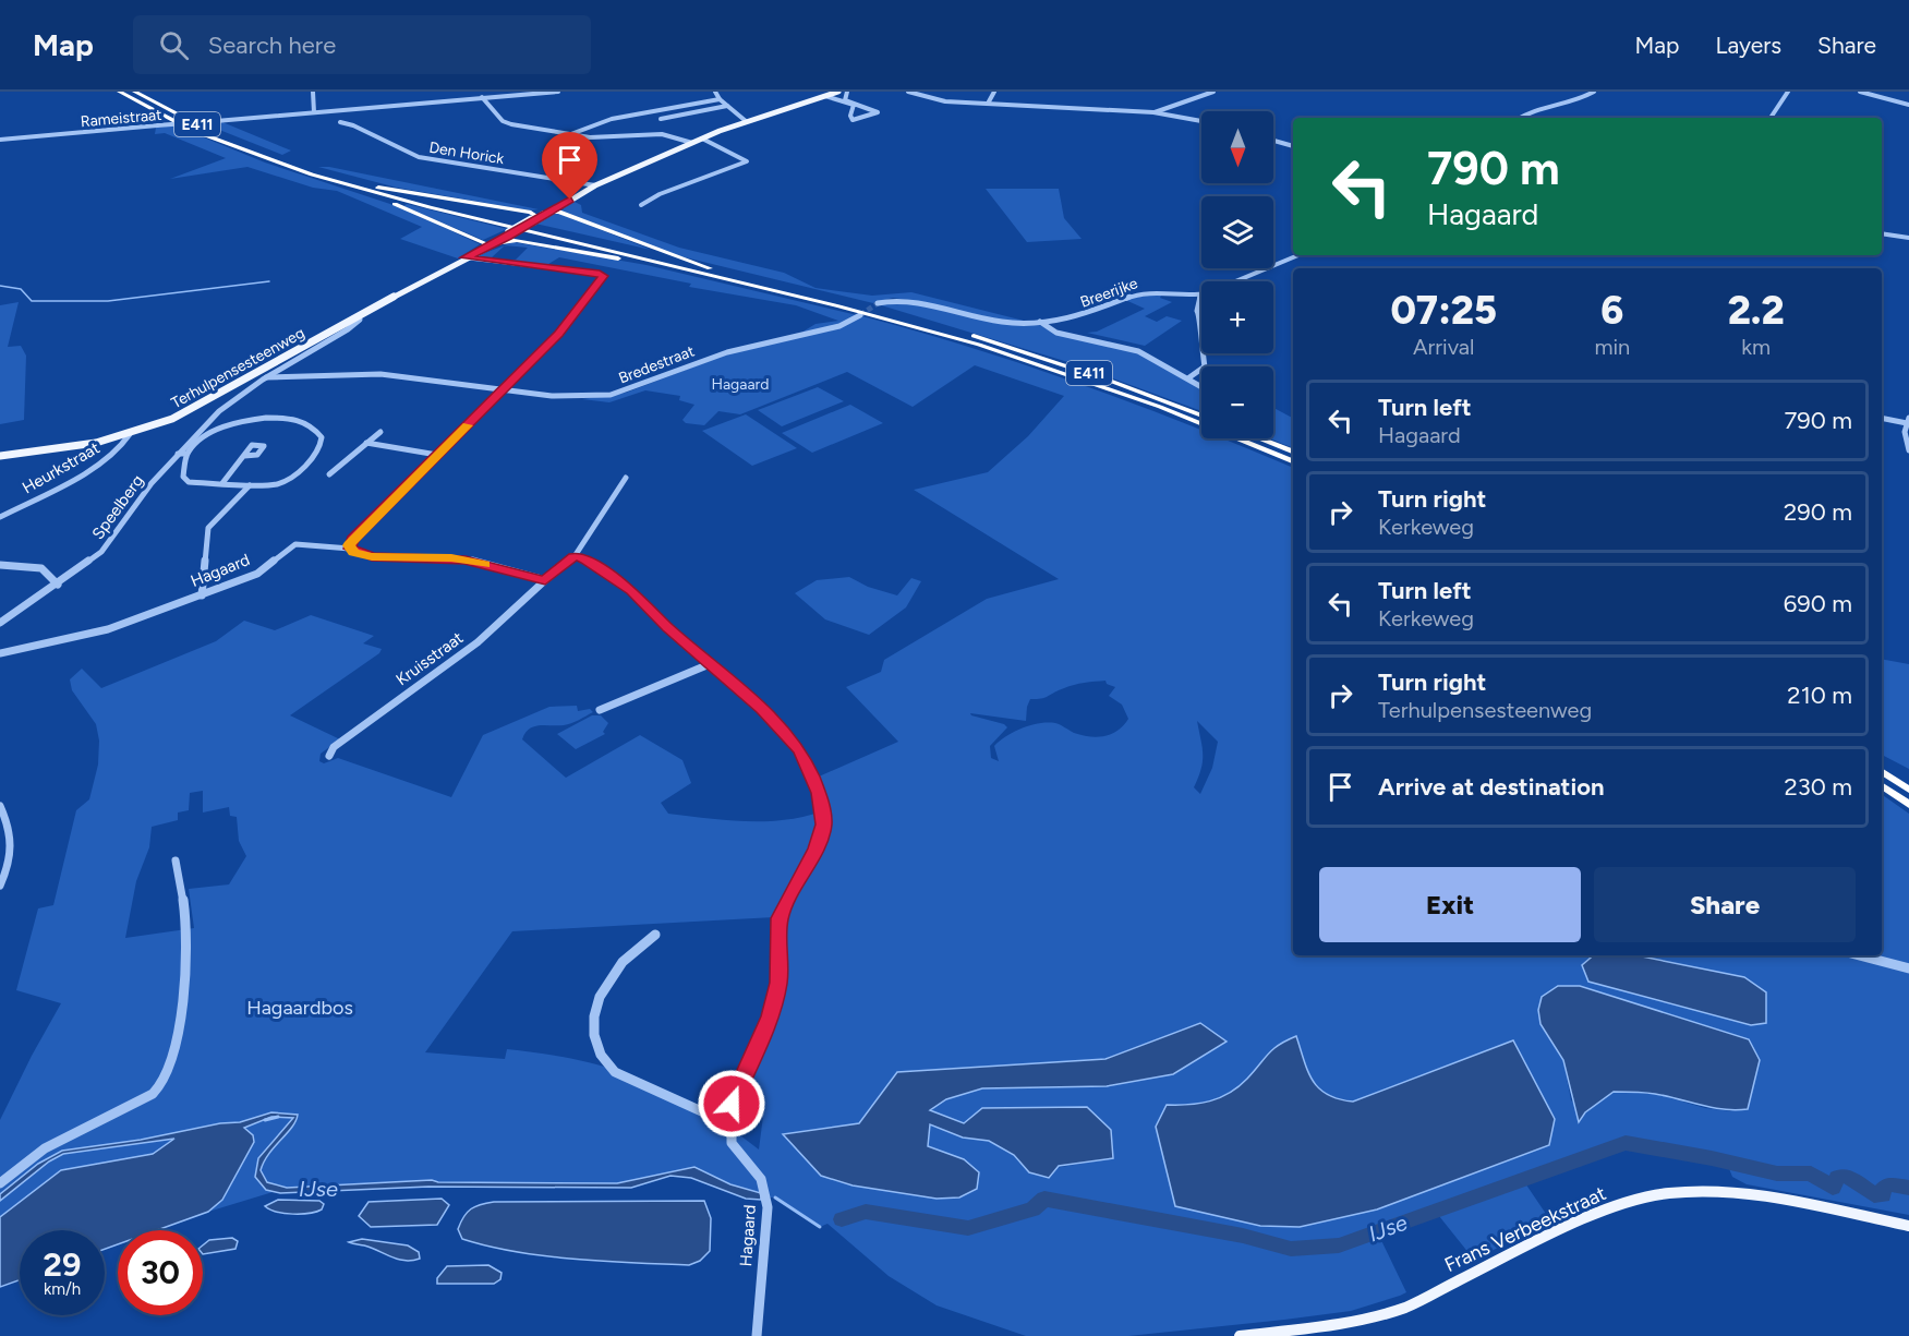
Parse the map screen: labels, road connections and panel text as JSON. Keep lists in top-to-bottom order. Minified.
{"streets":{"highway":["E411"],"main road":["Terhulpensesteenweg","Frans Verbeekstraat"],"street":["Rameistraat","Den Horick","Breerijke","Bredestraat","Heurkstraat","Speelberg","Hagaard","Kruisstraat"]},"crossings":[["Bredestraat","Speelberg"],["Terhulpensesteenweg","Heurkstraat"],["Terhulpensesteenweg","Speelberg"],["Hagaard","Kruisstraat"]],"water":["IJse"],"parks":["Hagaard","Hagaardbos"],"north":"bottom","page":{"header":"Map","search":"Search here","nav":["Map","Layers","Share"],"map_buttons":["+","−"],"turn":["790 m","Hagaard"],"eta":["07:25","Arrival","6","min","2.2","km"],"list":[{"name":"Turn left","note":"Hagaard","value":"790 m"},{"name":"Turn right","note":"Kerkeweg","value":"290 m"},{"name":"Turn left","note":"Kerkeweg","value":"690 m"},{"name":"Turn right","note":"Terhulpensesteenweg","value":"210 m"},{"name":"Arrive at destination","value":"230 m"}],"buttons":["Exit","Share"],"speed":"29 km/h","limit":"30"}}
